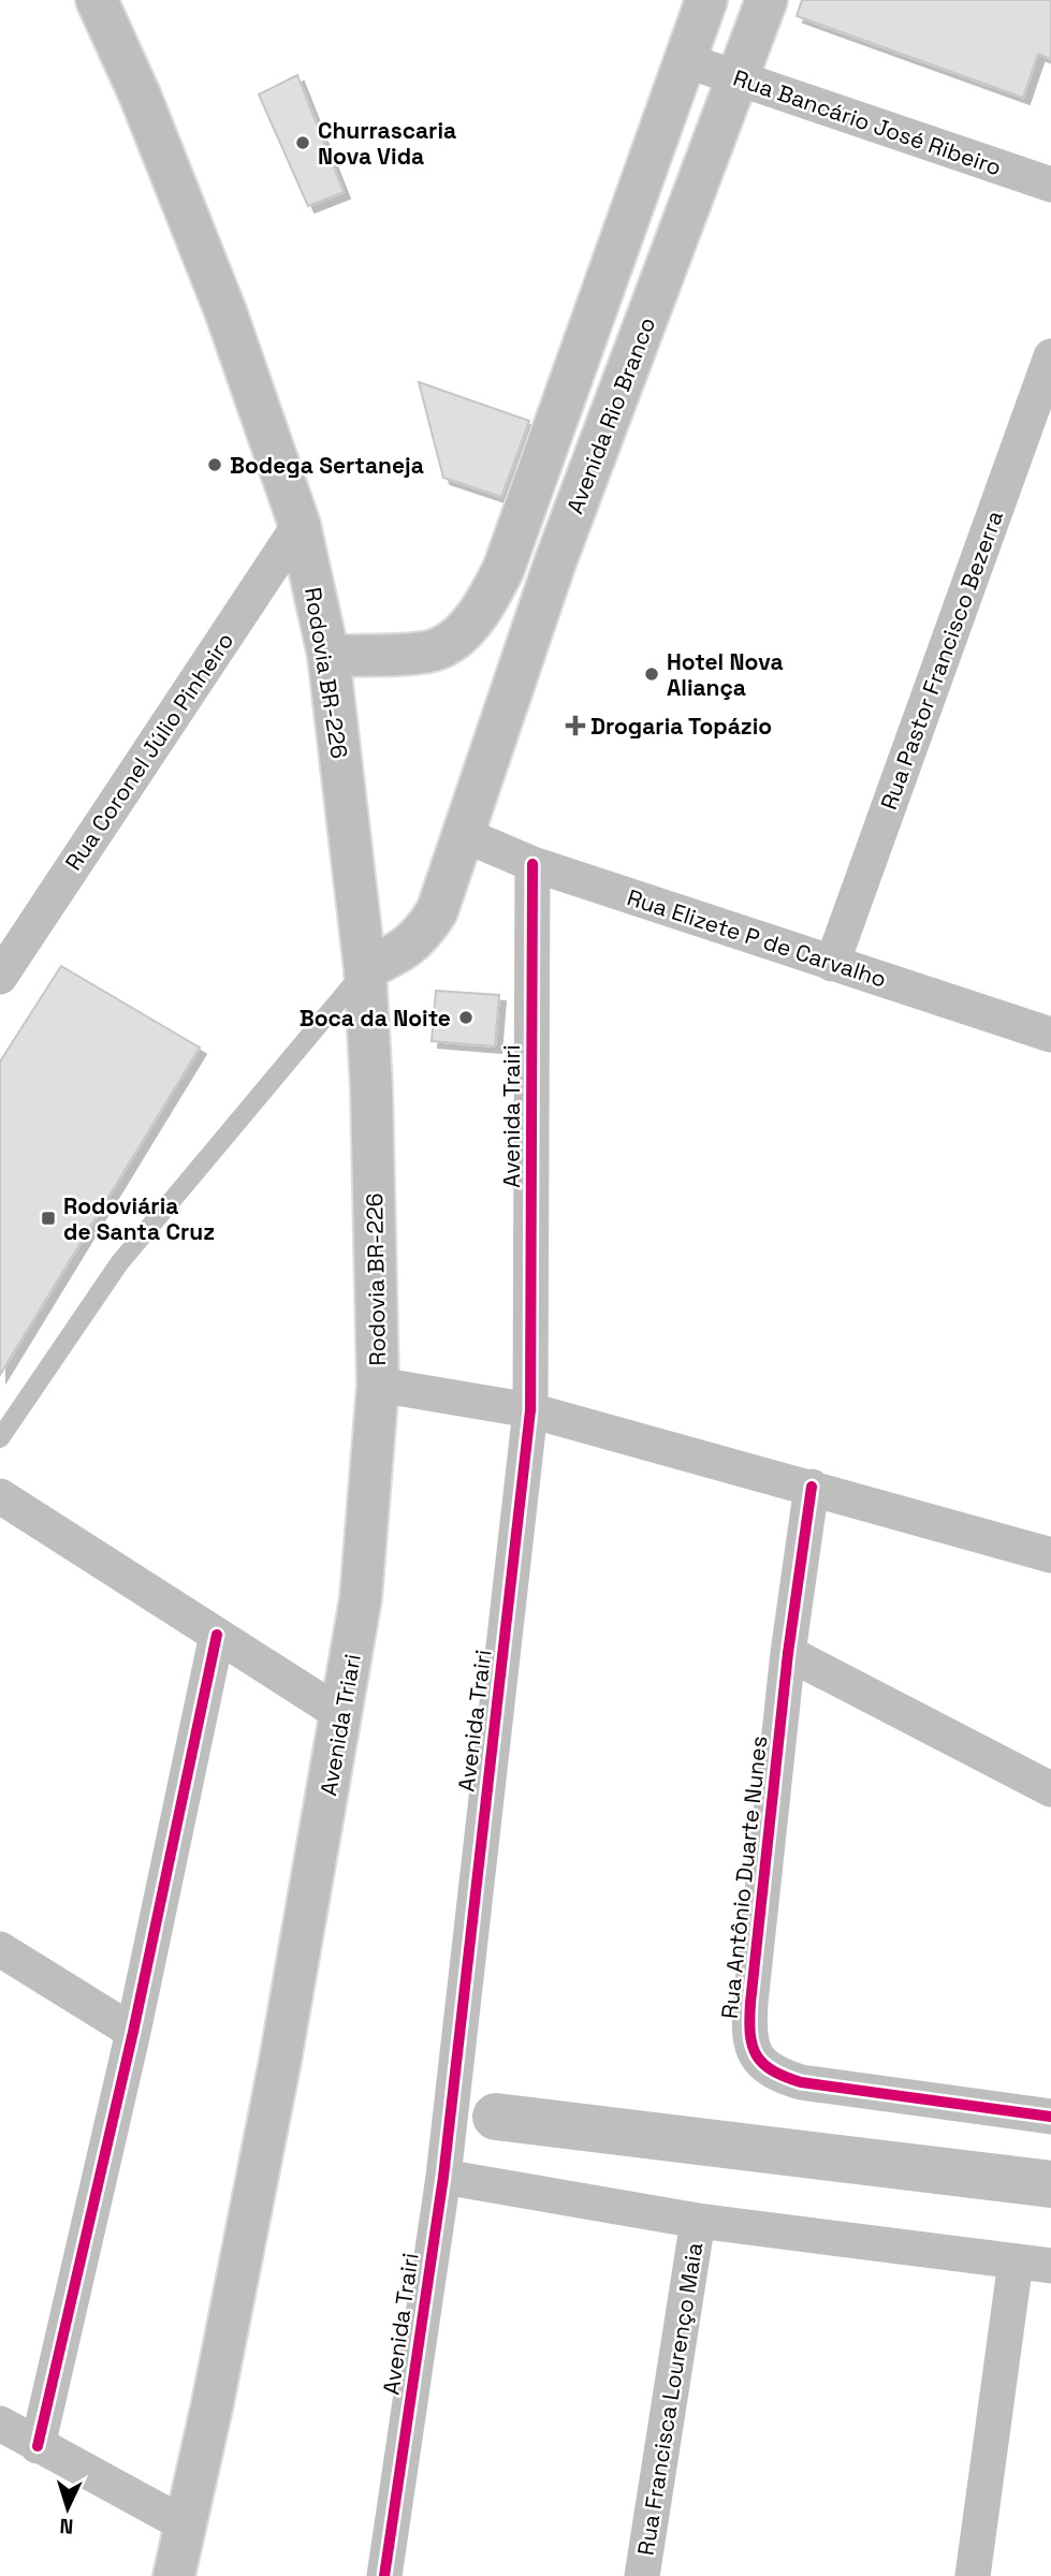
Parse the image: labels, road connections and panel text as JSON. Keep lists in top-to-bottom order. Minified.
{"streets":{"main road":["Avenida Rio Branco","Rodovia BR-226","Avenida Triari"],"street":["Rua Bancário José Ribeiro","Rua Pastor Francisco Bezerra","Rua Coronel Júlio Pinheiro","Rua Elizete P de Carvalho","Avenida Trairi","Rua Antônio Duarte Nunes","Rua Francisca Lourenço Maia"]},"crossings":[["Rua Bancário José Ribeiro","Avenida Rio Branco"],["Avenida Rio Branco","Rodovia BR-226"],["Avenida Rio Branco","Rua Elizete P de Carvalho"],["Rua Pastor Francisco Bezerra","Rua Elizete P de Carvalho"],["Rodovia BR-226","Rua Coronel Júlio Pinheiro"],["Rodovia BR-226","Avenida Triari"],["Rua Elizete P de Carvalho","Avenida Trairi"]],"places":{"other":["Churrascaria Nova Vida","Bodega Sertaneja","Hotel Nova Aliança","Boca da Noite"],"health":["Drogaria Topázio"],"transit":["Rodoviária de Santa Cruz"]},"north":"bottom"}
